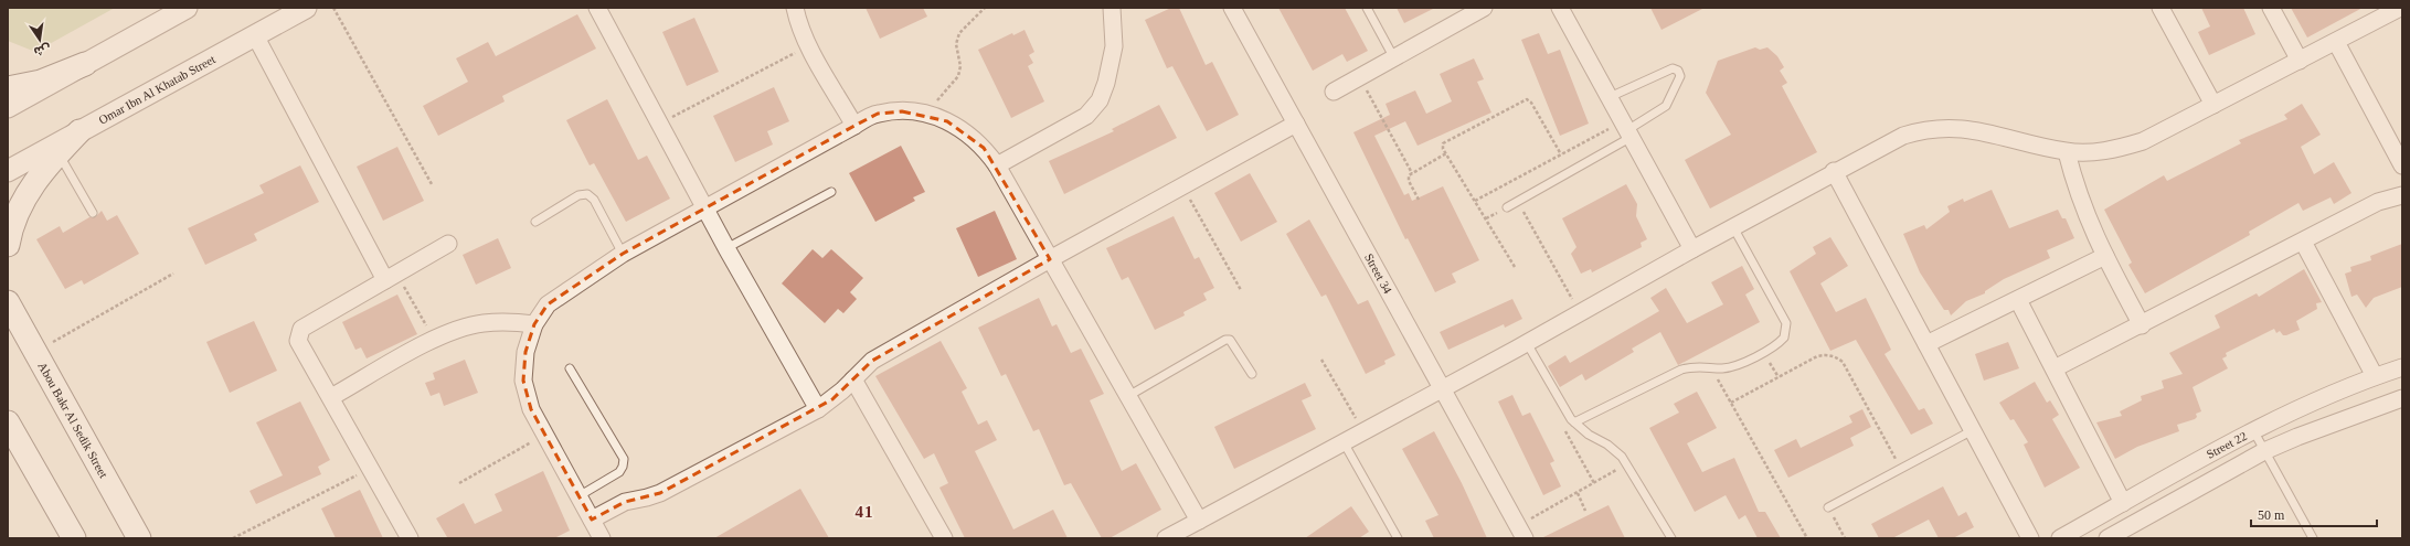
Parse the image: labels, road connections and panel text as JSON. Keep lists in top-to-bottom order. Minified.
{"streets":{"main road":["Abou Bakr Al Sedik Street"],"street":["Omar Ibn Al Khatab Street","Street 34","Street 22"]},"districts":["41"],"scale_bar":"50 m","north":"bottom"}
